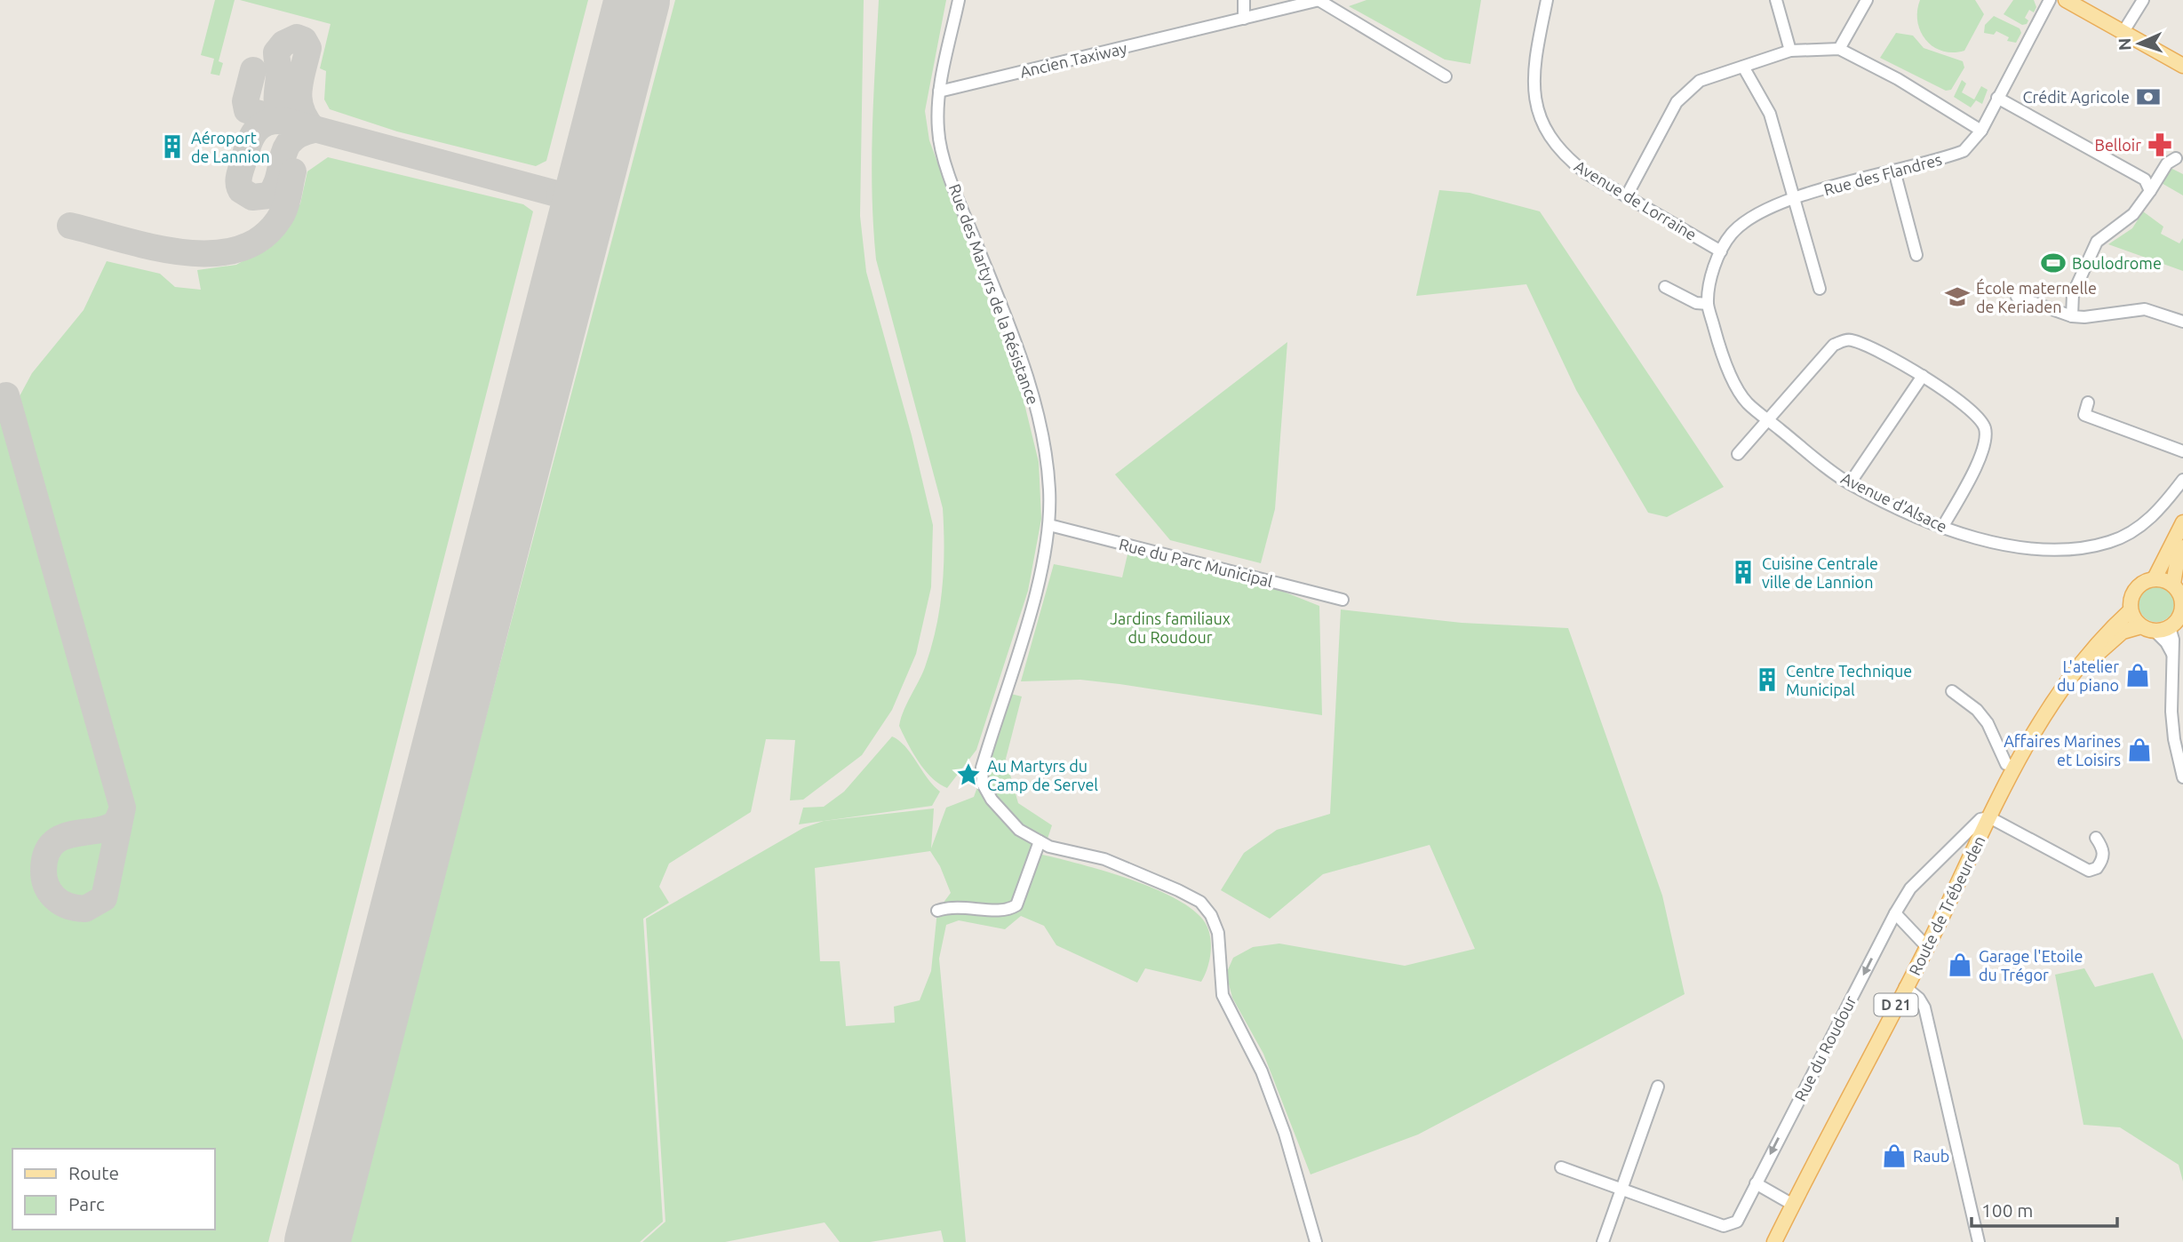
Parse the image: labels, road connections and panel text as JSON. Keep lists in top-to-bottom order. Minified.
{"streets":{"main road":["Route de Trébeurden","D 21"],"street":["Ancien Taxiway","Rue des Flandres","Avenue de Lorraine","Rue des Martyrs de la Résistance","Avenue d'Alsace","Rue du Parc Municipal","Rue du Roudour"]},"crossings":[["Ancien Taxiway","Rue des Martyrs de la Résistance"],["Rue des Flandres","Avenue de Lorraine"],["Rue des Flandres","Avenue d'Alsace"],["Avenue de Lorraine","Avenue d'Alsace"],["Rue des Martyrs de la Résistance","Rue du Parc Municipal"],["Route de Trébeurden","Rue du Roudour"]],"one_way":["Rue du Roudour"],"parks":["Jardins familiaux du Roudour"],"places":{"bank":["Crédit Agricole"],"pharmacy":["Belloir"],"building":["Aéroport de Lannion","Cuisine Centrale ville de Lannion","Centre Technique Municipal"],"sports":["Boulodrome"],"school or university":["École maternelle de Keriaden"],"shop":["L'atelier du piano","Affaires Marines et Loisirs","Garage l'Etoile du Trégor","Raub"],"place":["Au Martyrs du Camp de Servel"]},"legend":["Route","Parc"],"scale_bar":"100 m","north":"left"}
